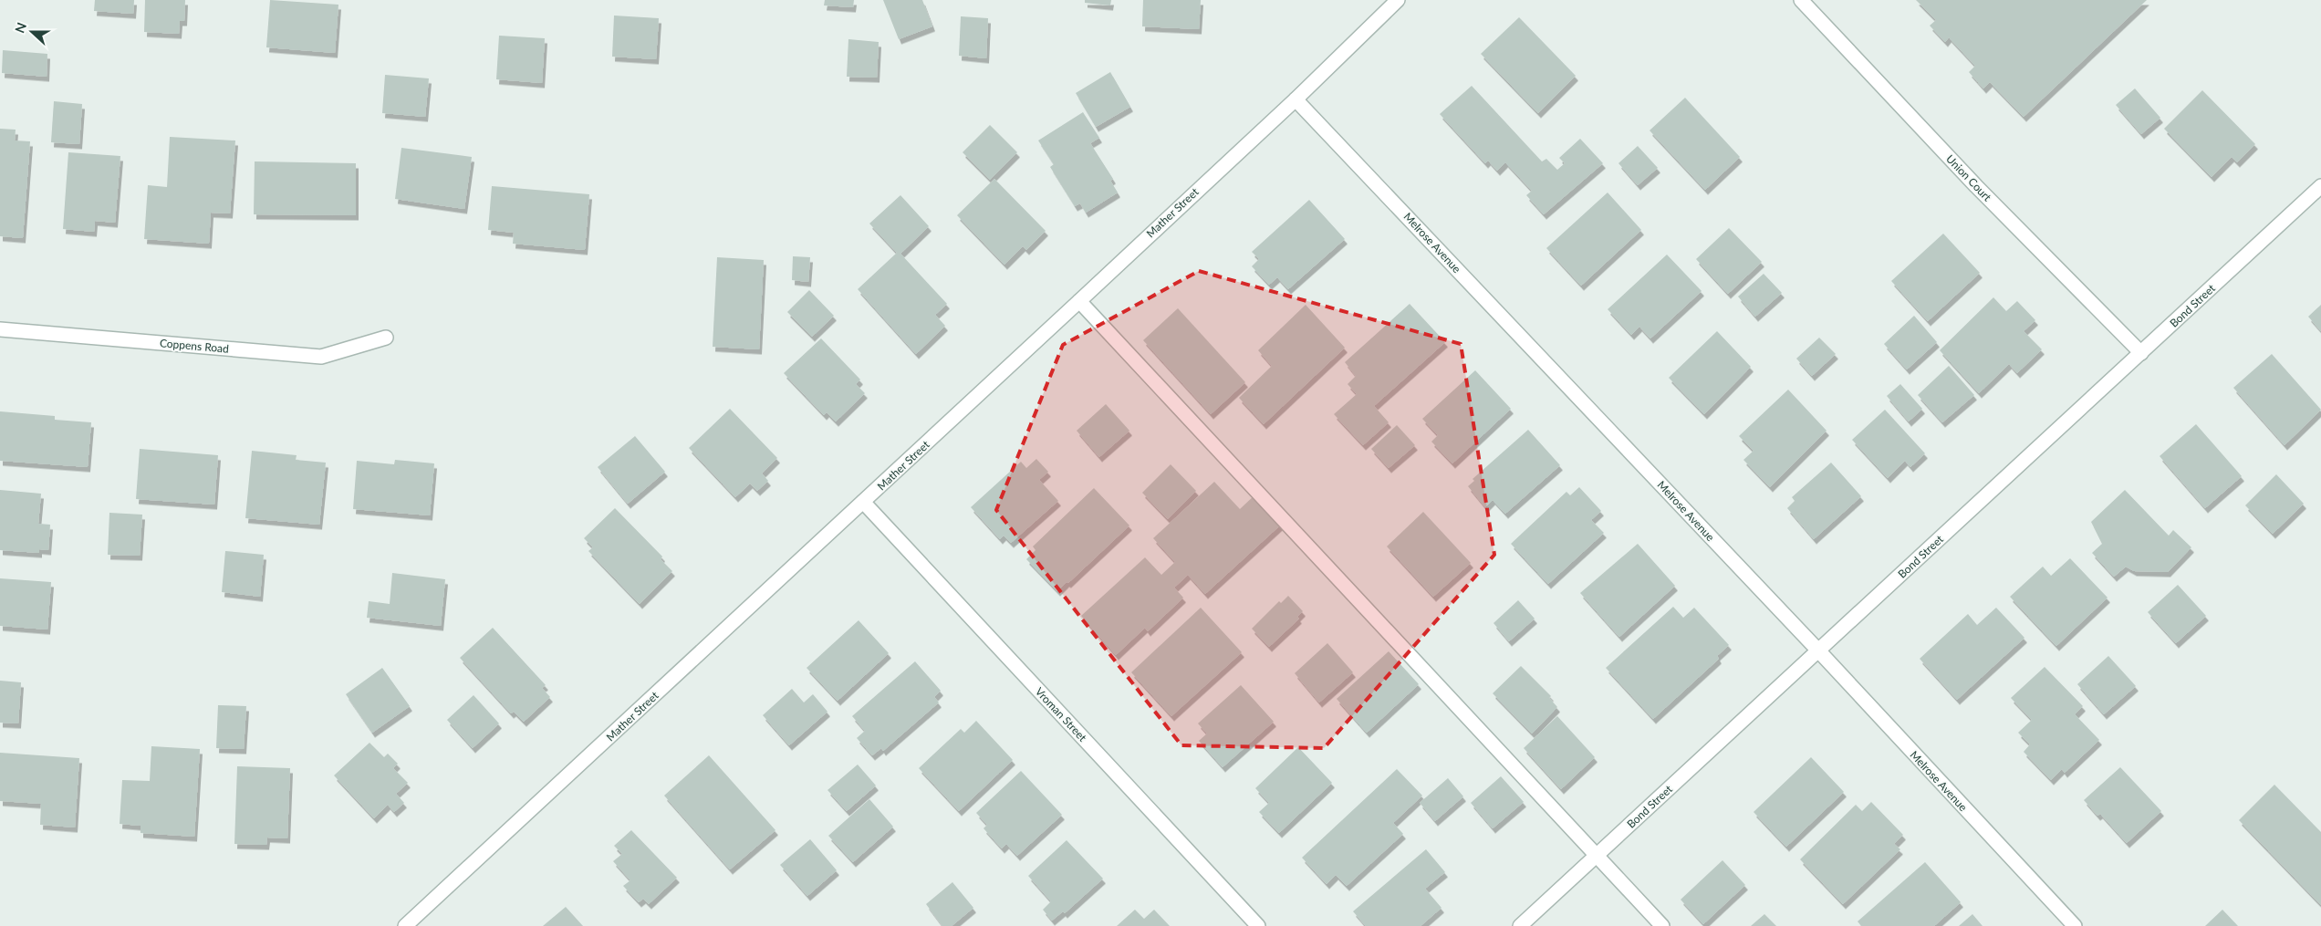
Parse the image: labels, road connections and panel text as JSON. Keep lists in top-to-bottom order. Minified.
{"streets":{"street":["Union Court","Mather Street","Melrose Avenue","Bond Street","Coppens Road","Vroman Street"]},"crossings":[["Union Court","Bond Street"],["Mather Street","Melrose Avenue"],["Mather Street","Vroman Street"],["Melrose Avenue","Bond Street"]],"north":"left"}
